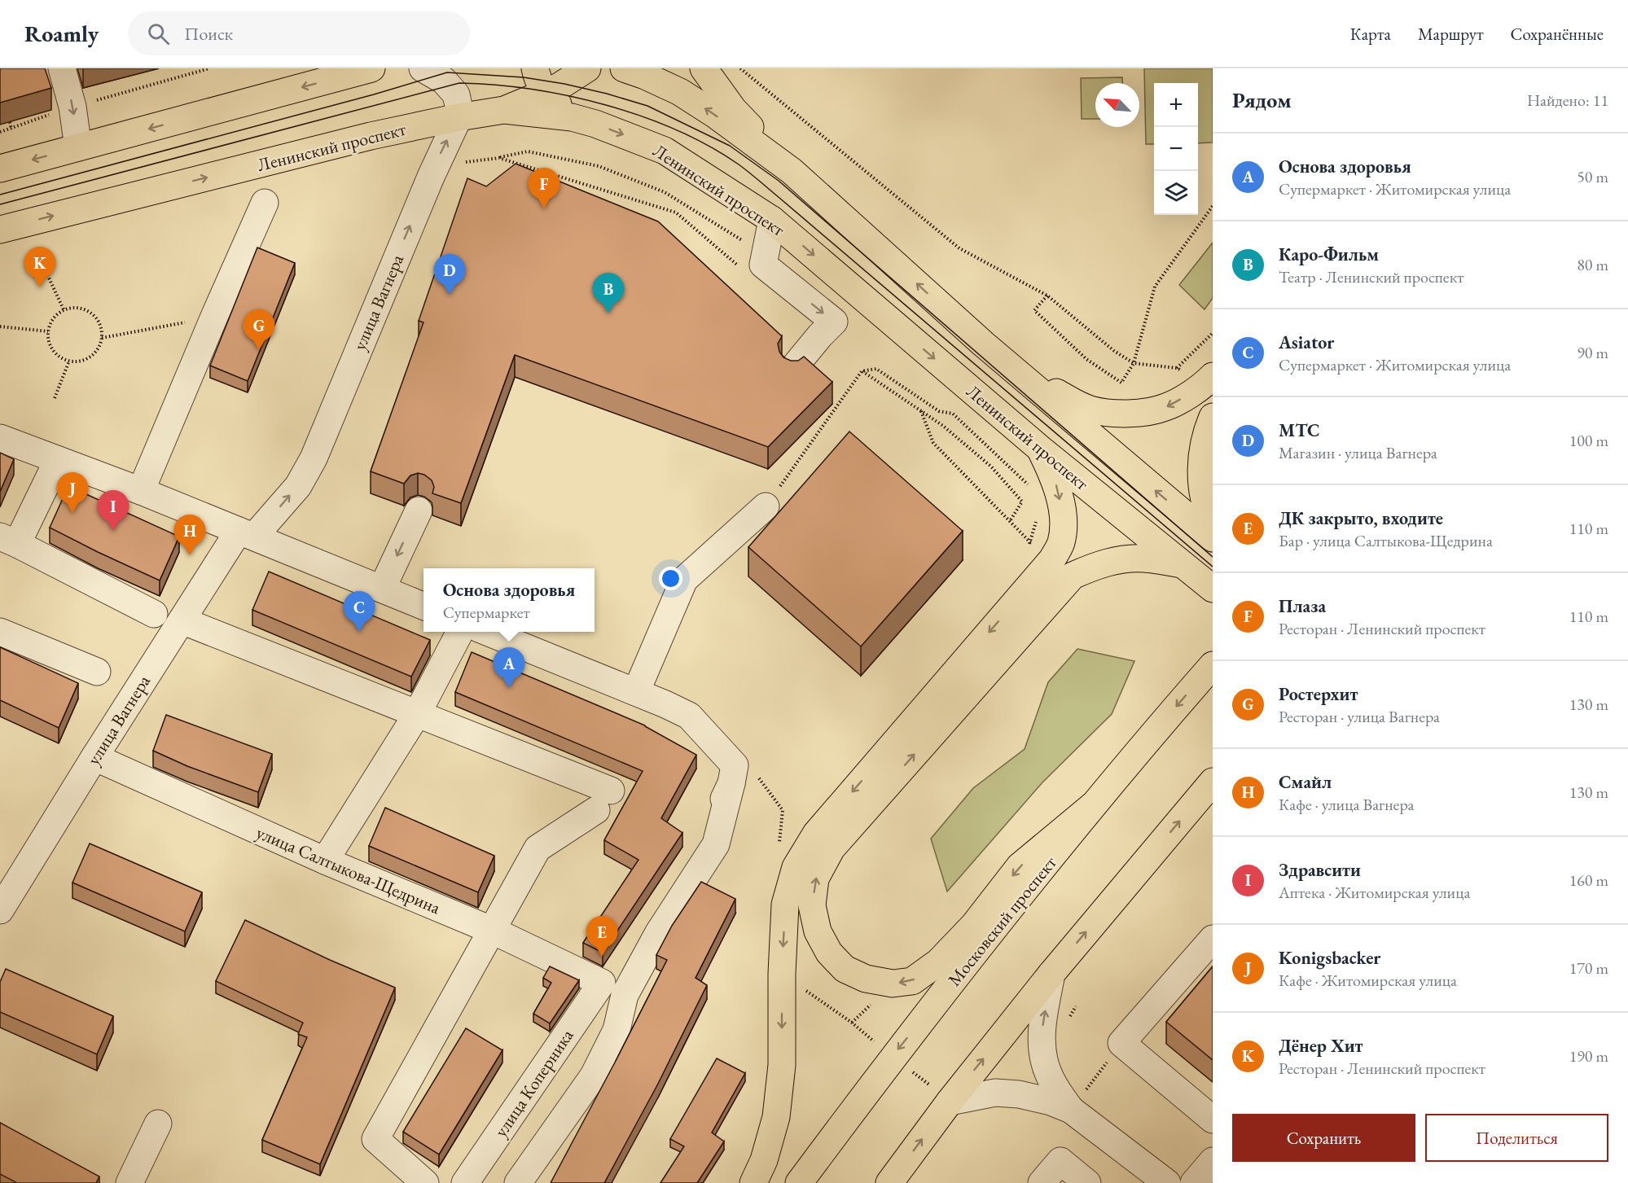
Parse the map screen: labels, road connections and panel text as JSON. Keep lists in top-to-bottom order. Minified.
{"streets":{"main road":["Ленинский проспект","Московский проспект"],"street":["улица Вагнера","улица Салтыкова-Щедрина","улица Коперника"]},"crossings":[["Ленинский проспект","улица Вагнера"],["улица Вагнера","улица Салтыкова-Щедрина"],["улица Салтыкова-Щедрина","улица Коперника"]],"one_way":["Ленинский проспект"],"north":"top left","page":{"header":"Roamly","search":"Поиск","nav":["Карта","Маршрут","Сохранённые"],"heading":["Рядом","Найдено: 11"],"map_buttons":["+","−"],"list":[{"mark":"A","name":"Основа здоровья","note":"Супермаркет · Житомирская улица","value":"50 m"},{"mark":"B","name":"Каро-Фильм","note":"Театр · Ленинский проспект","value":"80 m"},{"mark":"C","name":"Asiator","note":"Супермаркет · Житомирская улица","value":"90 m"},{"mark":"D","name":"МТС","note":"Магазин · улица Вагнера","value":"100 m"},{"mark":"E","name":"ДК закрыто, входите","note":"Бар · улица Салтыкова-Щедрина","value":"110 m"},{"mark":"F","name":"Плаза","note":"Ресторан · Ленинский проспект","value":"110 m"},{"mark":"G","name":"Ростерхит","note":"Ресторан · улица Вагнера","value":"130 m"},{"mark":"H","name":"Смайл","note":"Кафе · улица Вагнера","value":"130 m"},{"mark":"I","name":"Здравсити","note":"Аптека · Житомирская улица","value":"160 m"},{"mark":"J","name":"Konigsbacker","note":"Кафе · Житомирская улица","value":"170 m"},{"mark":"K","name":"Дёнер Хит","note":"Ресторан · Ленинский проспект","value":"190 m"}],"pins":["F","K","D","B","G","J","I","H","C","A","E"],"popup":["Основа здоровья","Супермаркет"],"buttons":["Сохранить","Поделиться"]}}
